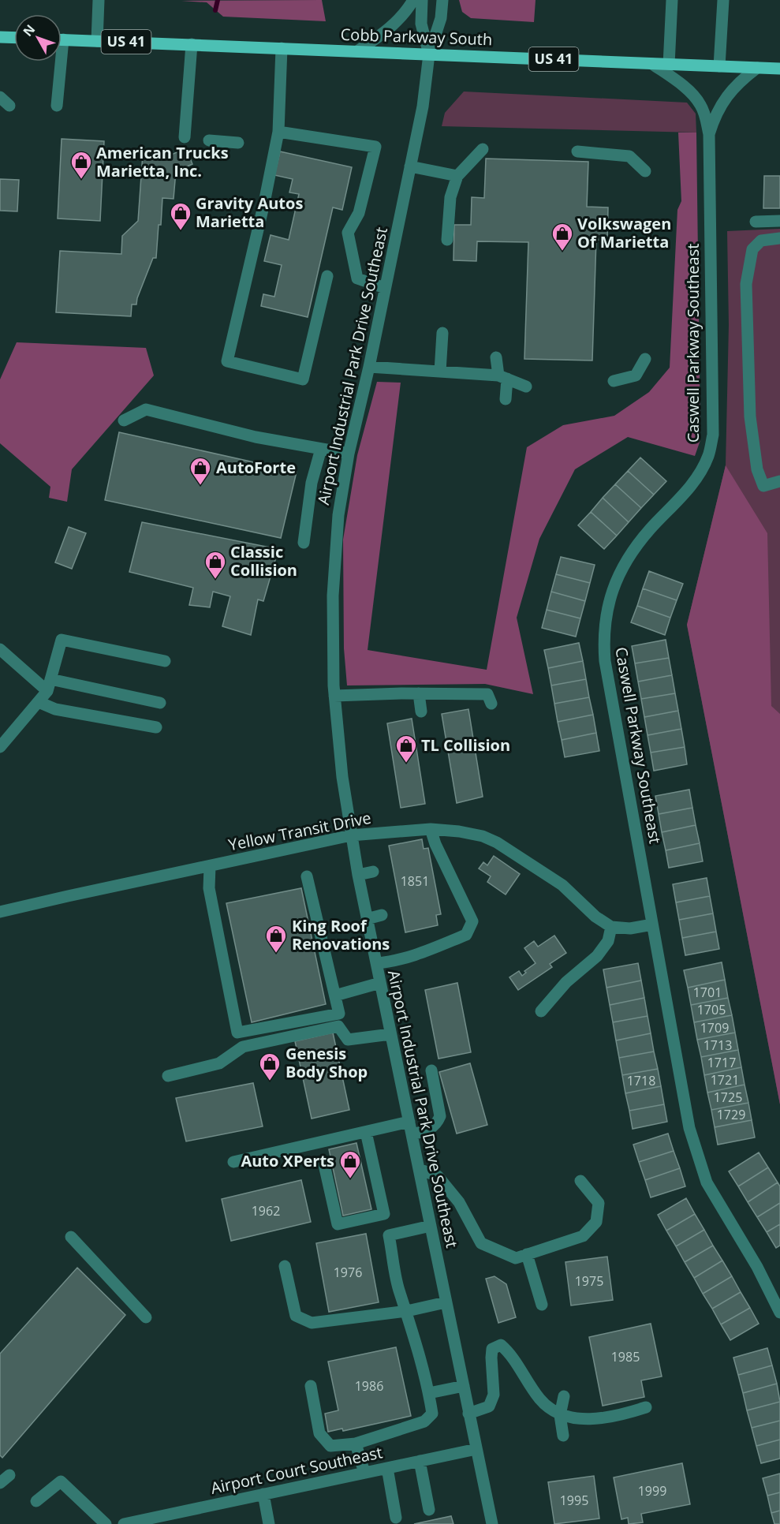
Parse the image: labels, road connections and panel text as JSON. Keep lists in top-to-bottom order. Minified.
{"streets":{"main road":["Cobb Parkway South","US 41"],"street":["Caswell Parkway Southeast","Airport Industrial Park Drive Southeast","Yellow Transit Drive","Airport Court Southeast"]},"crossings":[["Cobb Parkway South","Caswell Parkway Southeast"],["Cobb Parkway South","Airport Industrial Park Drive Southeast"],["Airport Industrial Park Drive Southeast","Yellow Transit Drive"],["Airport Industrial Park Drive Southeast","Airport Court Southeast"]],"places":{"shop":["American Trucks Marietta, Inc.","Gravity Autos Marietta","Volkswagen Of Marietta","AutoForte","Classic Collision","TL Collision","King Roof Renovations","Genesis Body Shop","Auto XPerts"]},"house_numbers":["1851","1701","1705","1709","1713","1717","1721","1718","1725","1729","1962","1976","1975","1985","1986","1999","1995"],"north":"top left"}
